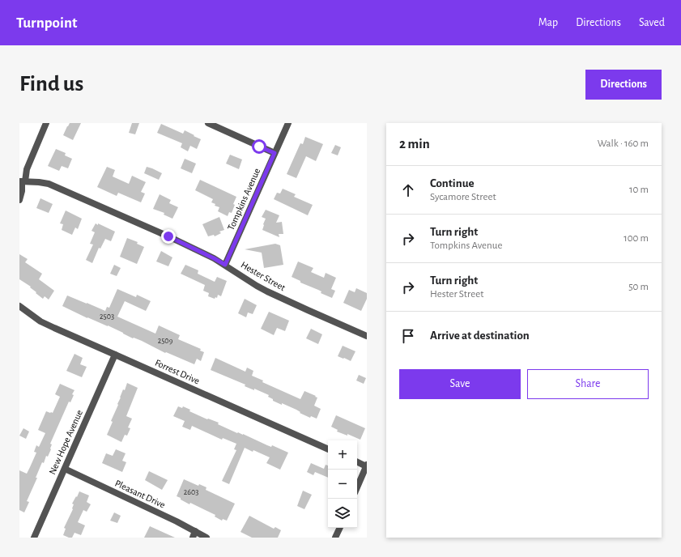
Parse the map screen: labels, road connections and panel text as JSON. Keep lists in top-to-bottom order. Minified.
{"streets":{"street":["Tompkins Avenue","Hester Street","Forrest Drive","New Hope Avenue","Pleasant Drive"]},"crossings":[["Tompkins Avenue","Hester Street"],["Forrest Drive","New Hope Avenue"],["New Hope Avenue","Pleasant Drive"]],"house_numbers":["2503","2509","2603"],"page":{"header":"Turnpoint","nav":["Map","Directions","Saved"],"buttons":["Directions",["Save","Share"]],"title":"Find us","heading":["2 min","Walk · 160 m"],"list":[["Continue","Sycamore Street","10 m"],["Turn right","Tompkins Avenue","100 m"],["Turn right","Hester Street","50 m"],"Arrive at destination"],"map_buttons":["+","−"]}}
